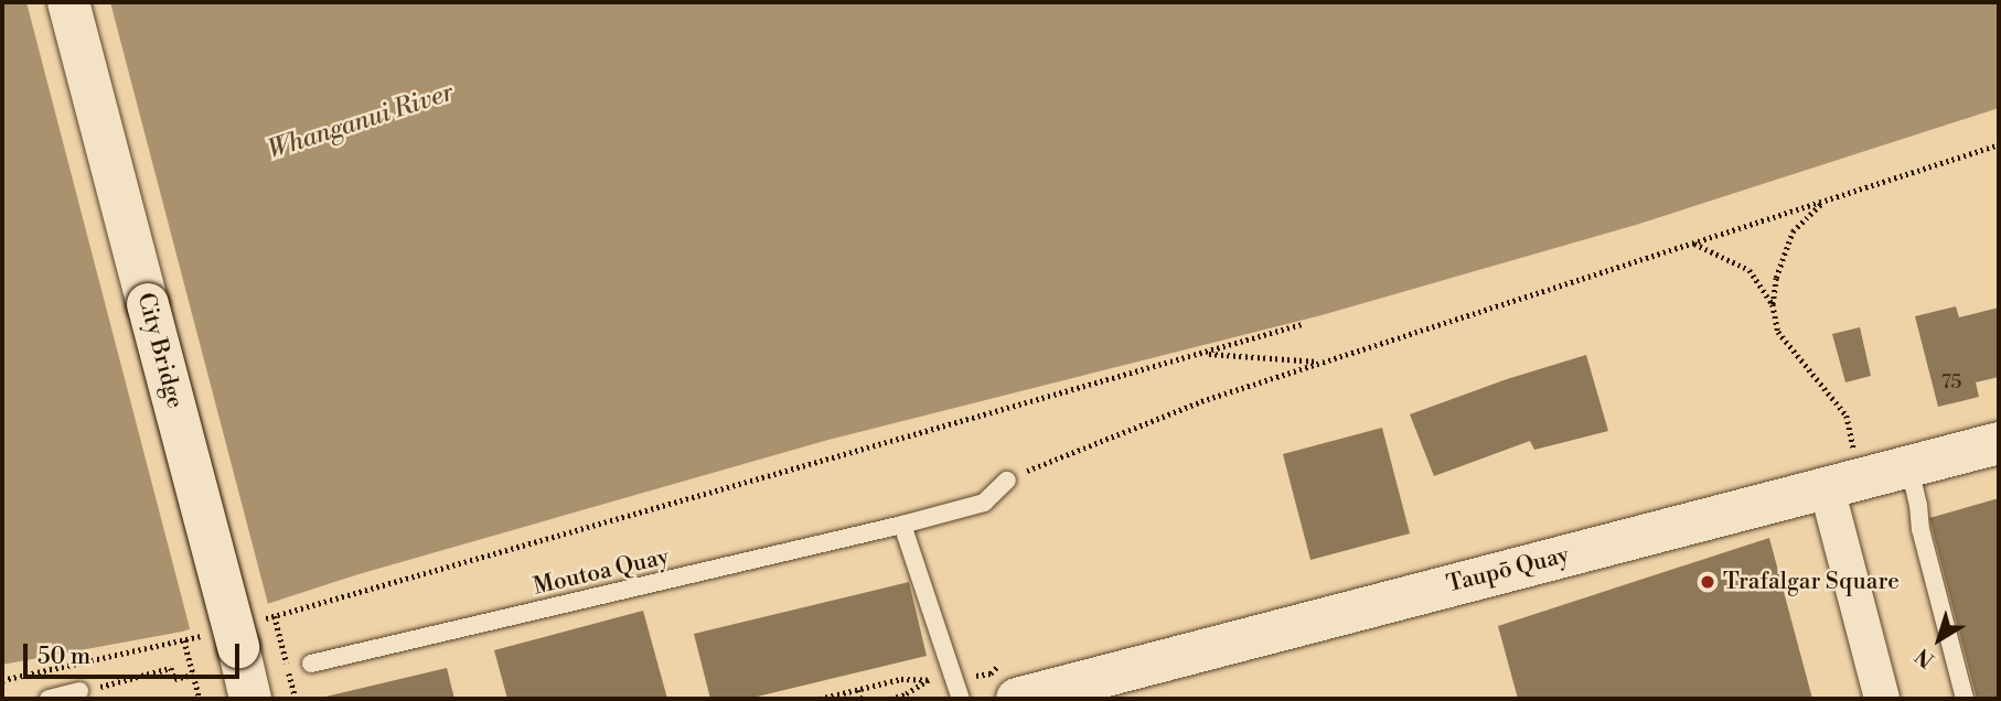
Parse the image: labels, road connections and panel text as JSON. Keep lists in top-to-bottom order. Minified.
{"streets":{"main road":["City Bridge","Taupō Quay"],"lane":["Moutoa Quay"]},"water":["Whanganui River"],"places":["Trafalgar Square"],"house_numbers":["75"],"scale_bar":"50 m","north":"bottom left"}
